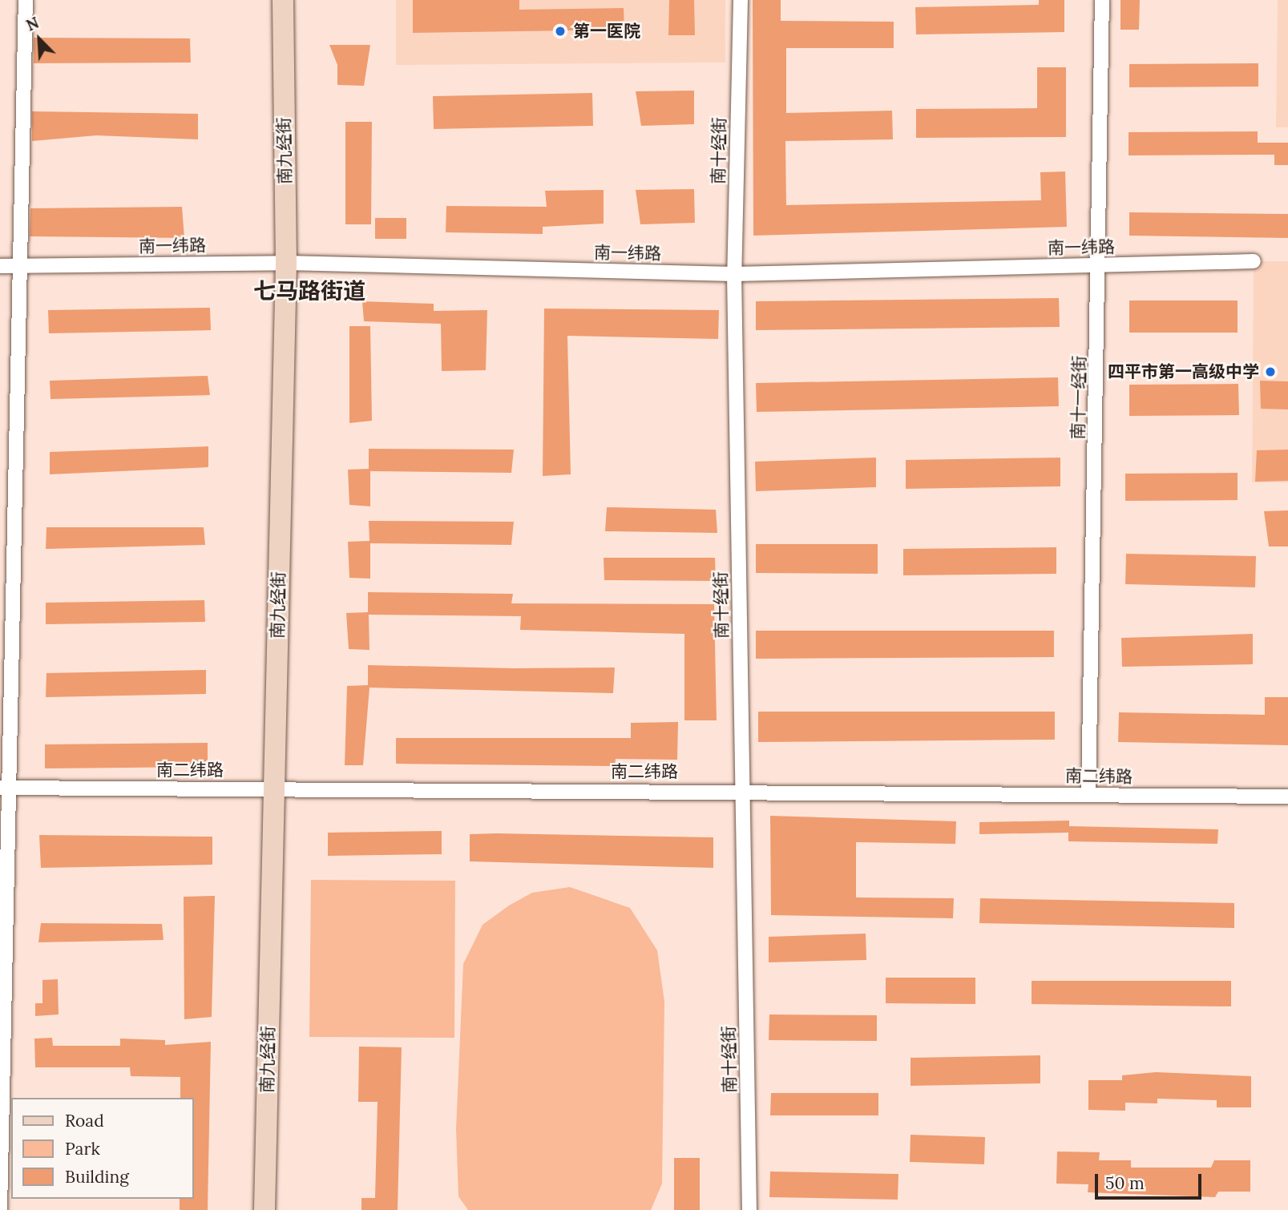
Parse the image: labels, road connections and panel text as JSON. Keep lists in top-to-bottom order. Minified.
{"streets":{"main road":["南九经街"],"street":["南十经街","南一纬路","南十一经街","南二纬路"]},"crossings":[["南九经街","南一纬路"],["南九经街","南二纬路"],["南十经街","南一纬路"],["南十经街","南二纬路"],["南一纬路","南十一经街"],["南十一经街","南二纬路"]],"districts":["七马路街道"],"places":["第一医院","四平市第一高级中学"],"legend":["Road","Park","Building"],"scale_bar":"50 m","north":"top left"}
